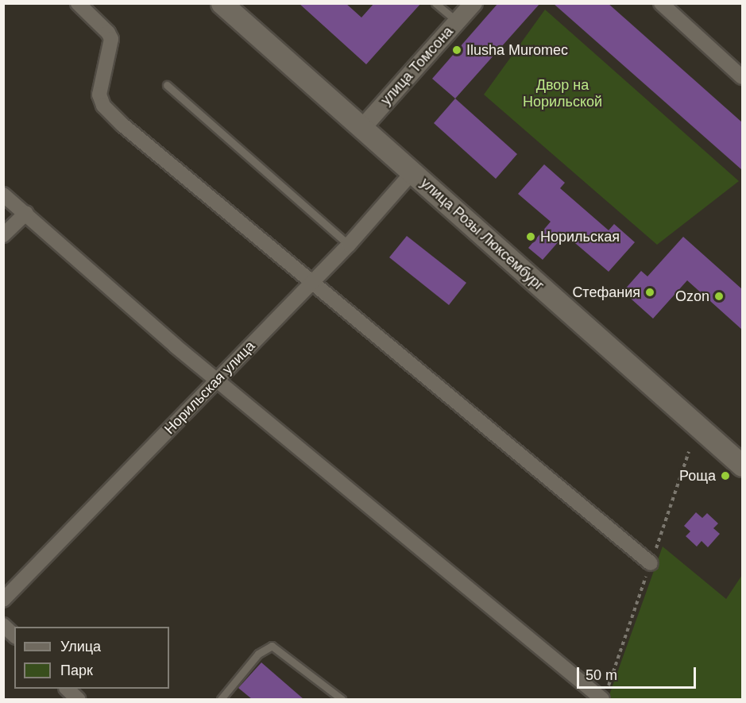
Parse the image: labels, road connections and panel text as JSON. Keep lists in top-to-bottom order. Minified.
{"streets":{"main road":["улица Розы Люксембург"],"street":["улица Томсона","Норильская улица"]},"crossings":[["улица Томсона","улица Розы Люксембург"],["улица Розы Люксембург","Норильская улица"]],"parks":["Двор на Норильской"],"places":["Ilusha Muromec","Норильская","Стефания","Ozon","Роща"],"legend":["Улица","Парк"],"scale_bar":"50 m"}
